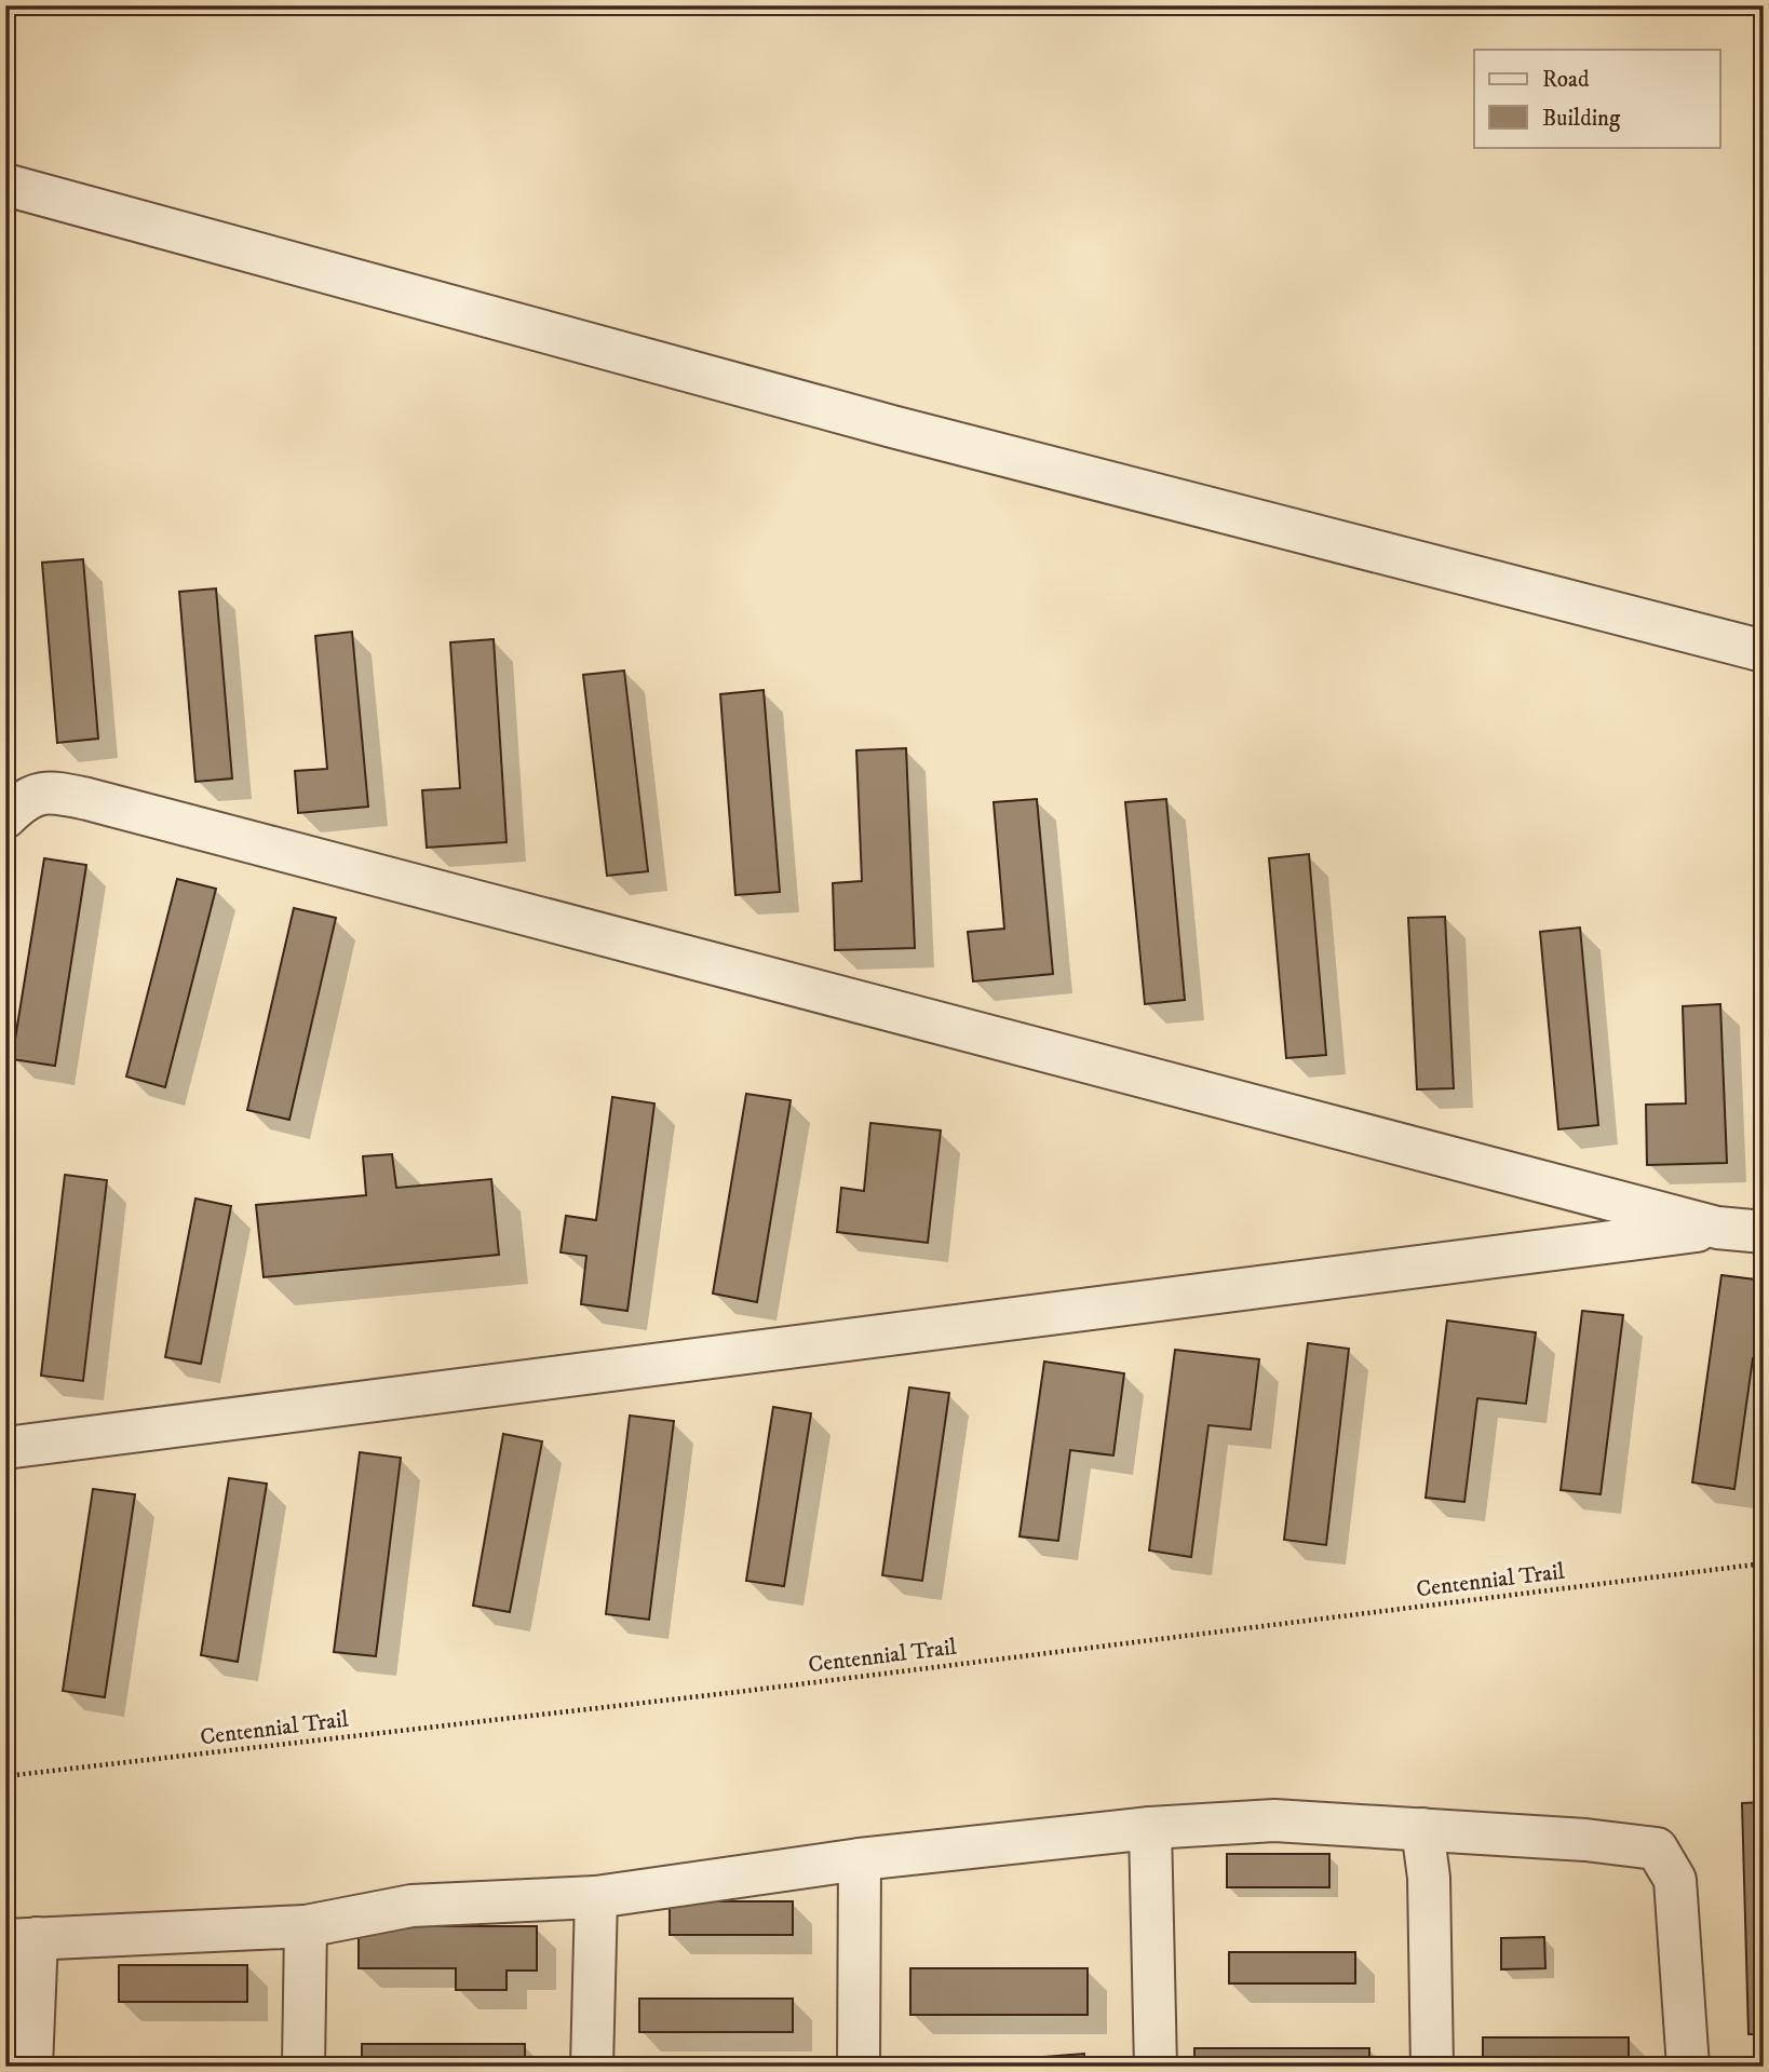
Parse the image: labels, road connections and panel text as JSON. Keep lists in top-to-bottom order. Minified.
{"streets":{"path":["Centennial Trail"]},"legend":["Road","Building"]}
